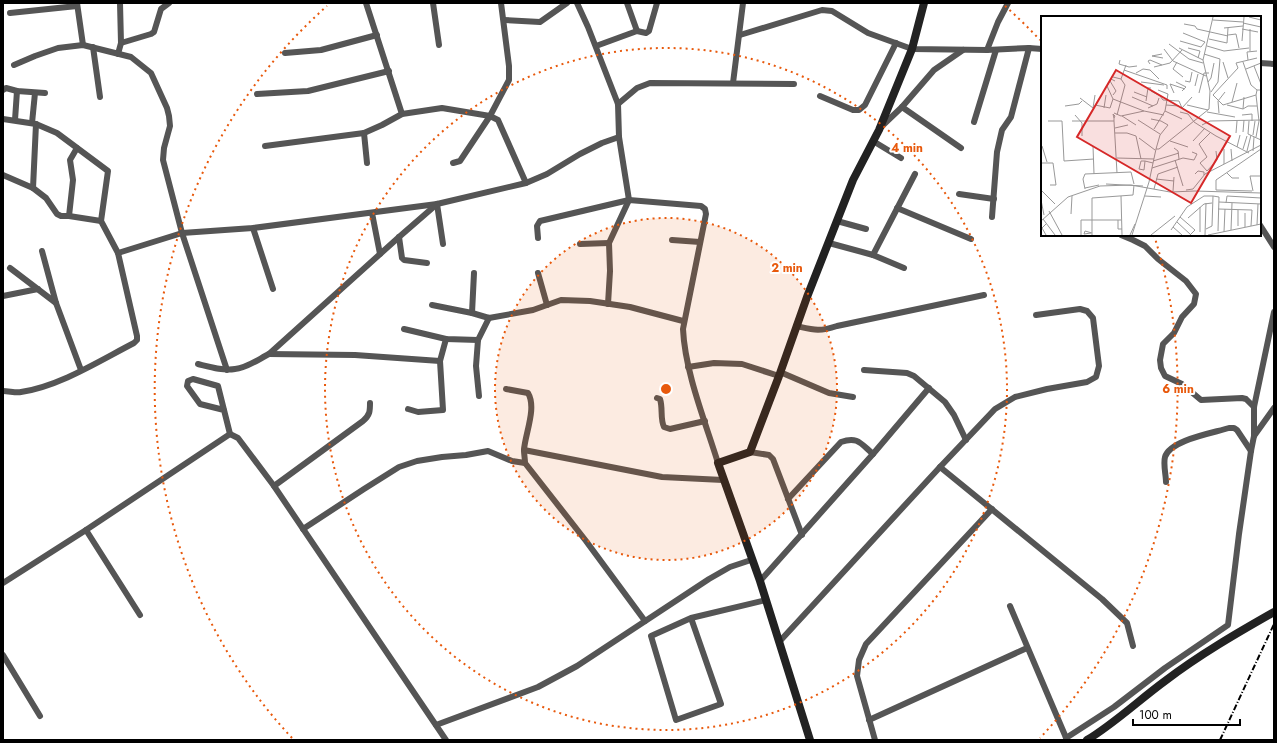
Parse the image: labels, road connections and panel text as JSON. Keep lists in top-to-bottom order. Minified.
{"scale_bar":"100 m","rings":["4 min","2 min","6 min"]}
